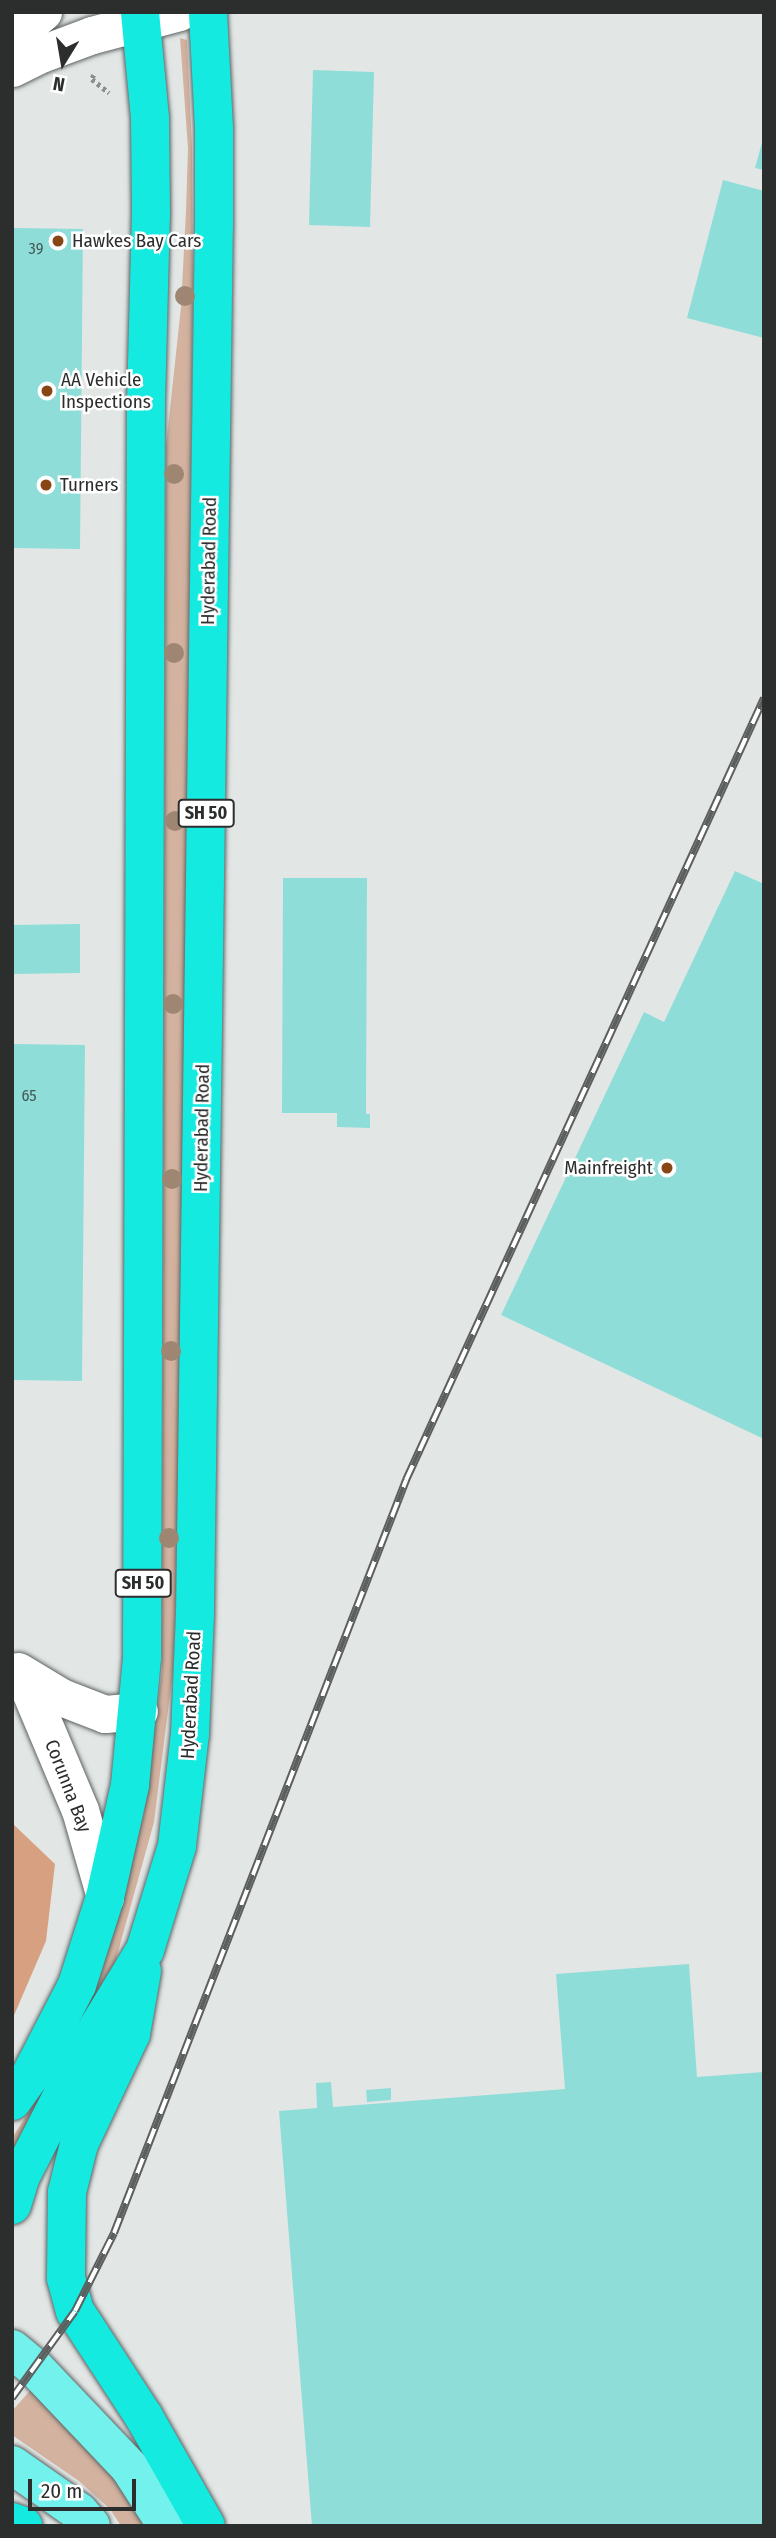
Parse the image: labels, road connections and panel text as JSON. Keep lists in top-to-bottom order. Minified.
{"streets":{"highway":["Hyderabad Road","SH 50"],"street":["Corunna Bay"]},"crossings":[["SH 50","Corunna Bay"]],"places":["Hawkes Bay Cars","AA Vehicle Inspections","Turners","Mainfreight"],"house_numbers":["39","65"],"scale_bar":"20 m","north":"bottom"}
